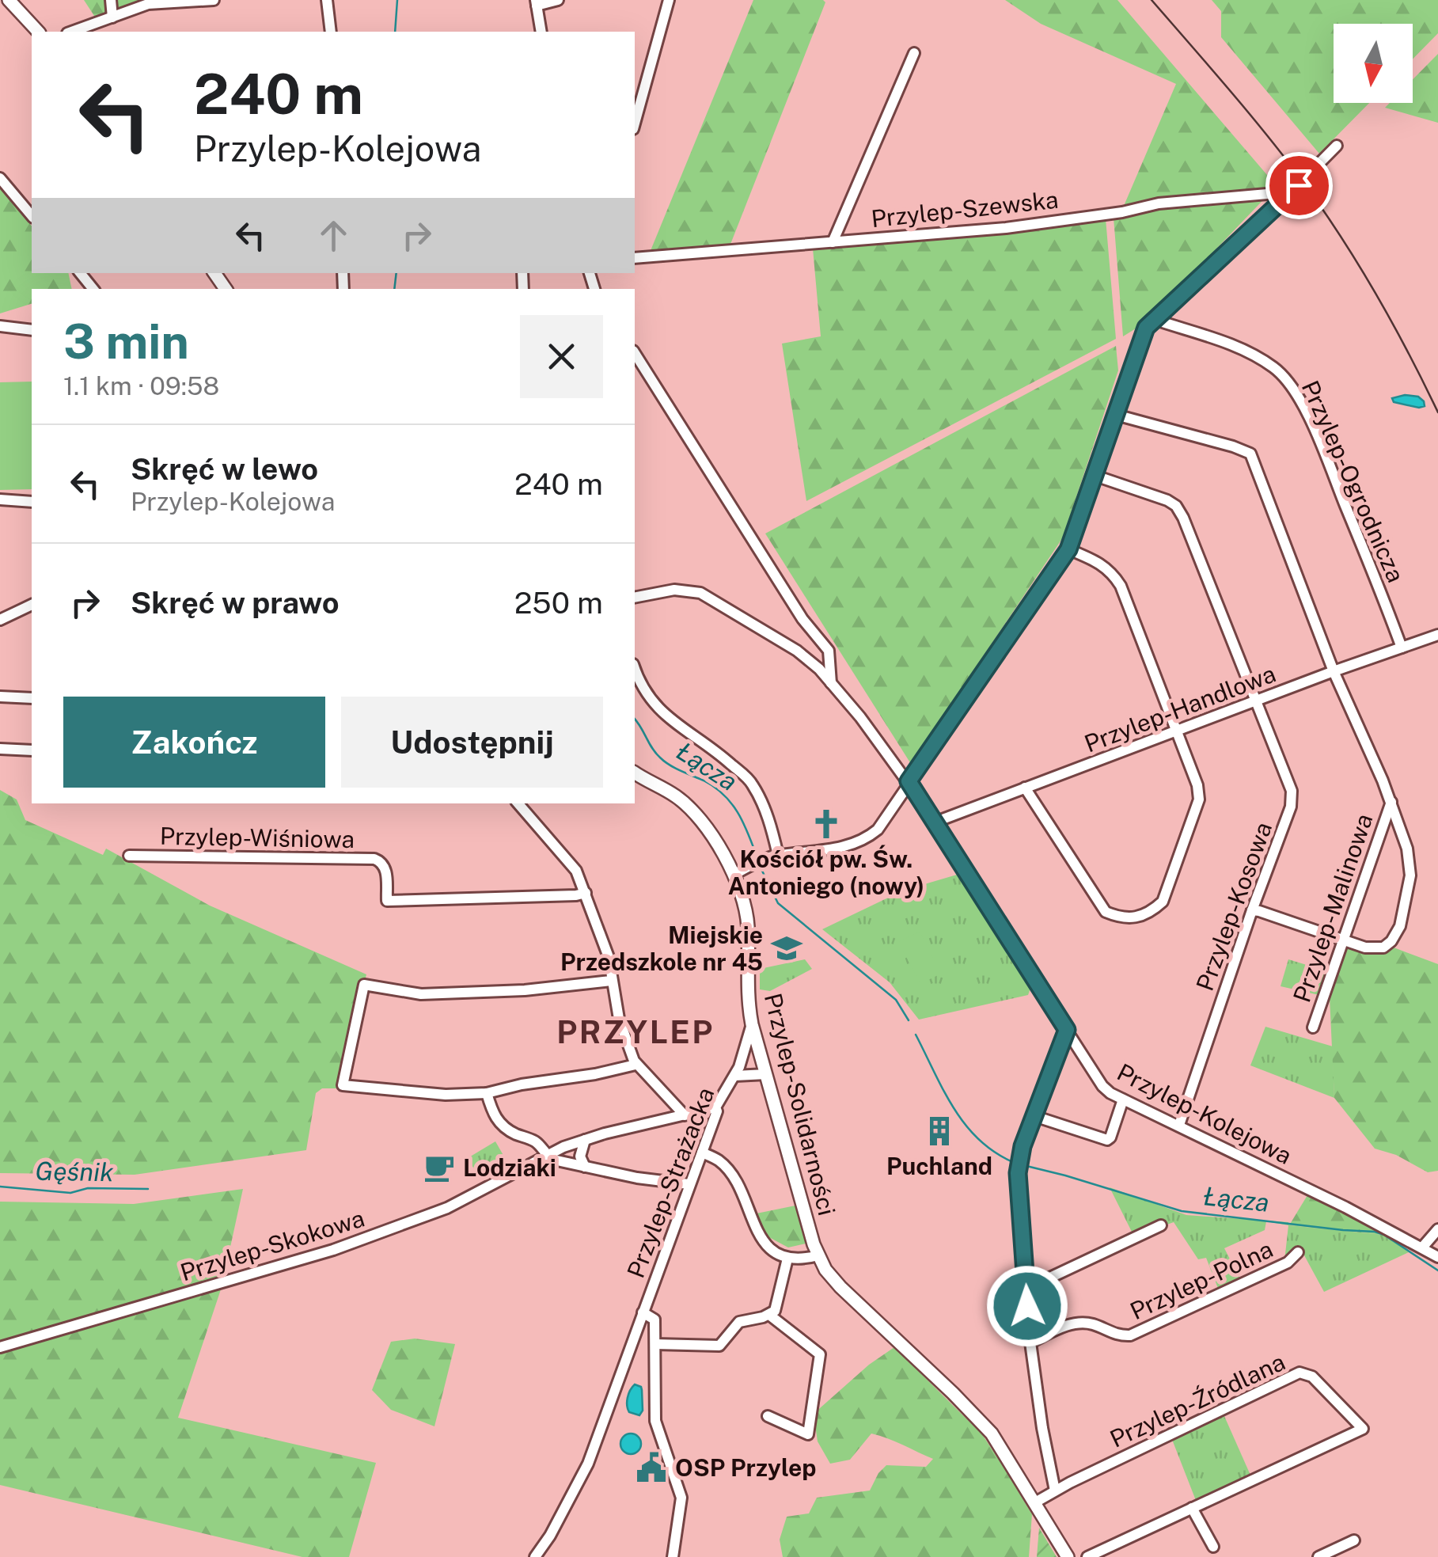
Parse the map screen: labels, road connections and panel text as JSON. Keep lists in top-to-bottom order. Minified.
{"streets":{"main road":["Przylep-Solidarności"],"street":["Przylep-Szewska","Przylep-Ogrodnicza","Przylep-Handlowa","Przylep-Wiśniowa","Przylep-Kosowa","Przylep-Malinowa","Przylep-Kolejowa","Przylep-Strażacka","Przylep-Skokowa","Przylep-Polna","Przylep-Źródlana"]},"crossings":[["Przylep-Ogrodnicza","Przylep-Handlowa"],["Przylep-Handlowa","Przylep-Kosowa"],["Przylep-Handlowa","Przylep-Kolejowa"],["Przylep-Kosowa","Przylep-Kolejowa"],["Przylep-Solidarności","Przylep-Strażacka"],["Przylep-Solidarności","Przylep-Źródlana"],["Przylep-Strażacka","Przylep-Skokowa"]],"districts":["PRZYLEP"],"water":["Łącza","Gęśnik"],"places":{"church":["Kościół pw. Św. Antoniego (nowy)"],"school or university":["Miejskie Przedszkole nr 45"],"building":["Puchland"],"cafe":["Lodziaki"],"public building":["OSP Przylep"]},"north":"bottom","page":{"turn":["240 m","Przylep-Kolejowa"],"heading":["3 min","1.1 km · 09:58"],"list":[{"name":"Skręć w lewo","note":"Przylep-Kolejowa","value":"240 m"},{"name":"Skręć w prawo","value":"250 m"}],"buttons":["Zakończ","Udostępnij"]}}
